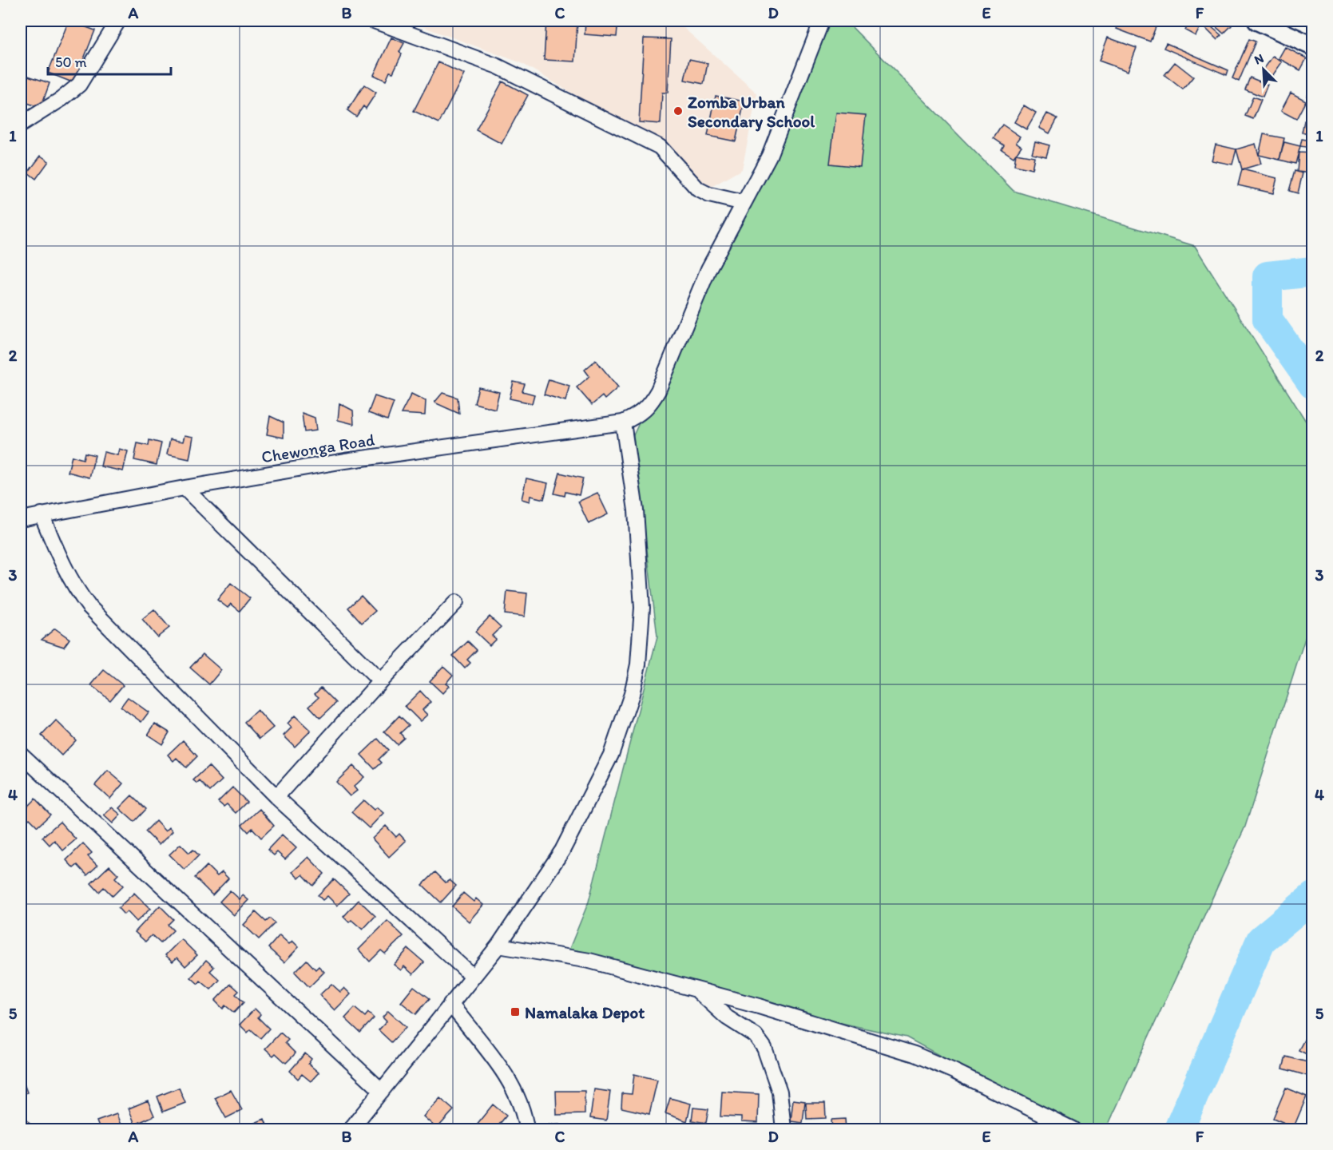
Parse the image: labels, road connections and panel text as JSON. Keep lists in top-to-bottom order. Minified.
{"streets":{"street":["Chewonga Road"]},"places":{"other":["Zomba Urban Secondary School"],"transit":["Namalaka Depot"]},"scale_bar":"50 m","north":"top left","grid":{"columns":["A","B","C","D","E","F"],"rows":["1","2","3","4","5"]}}
